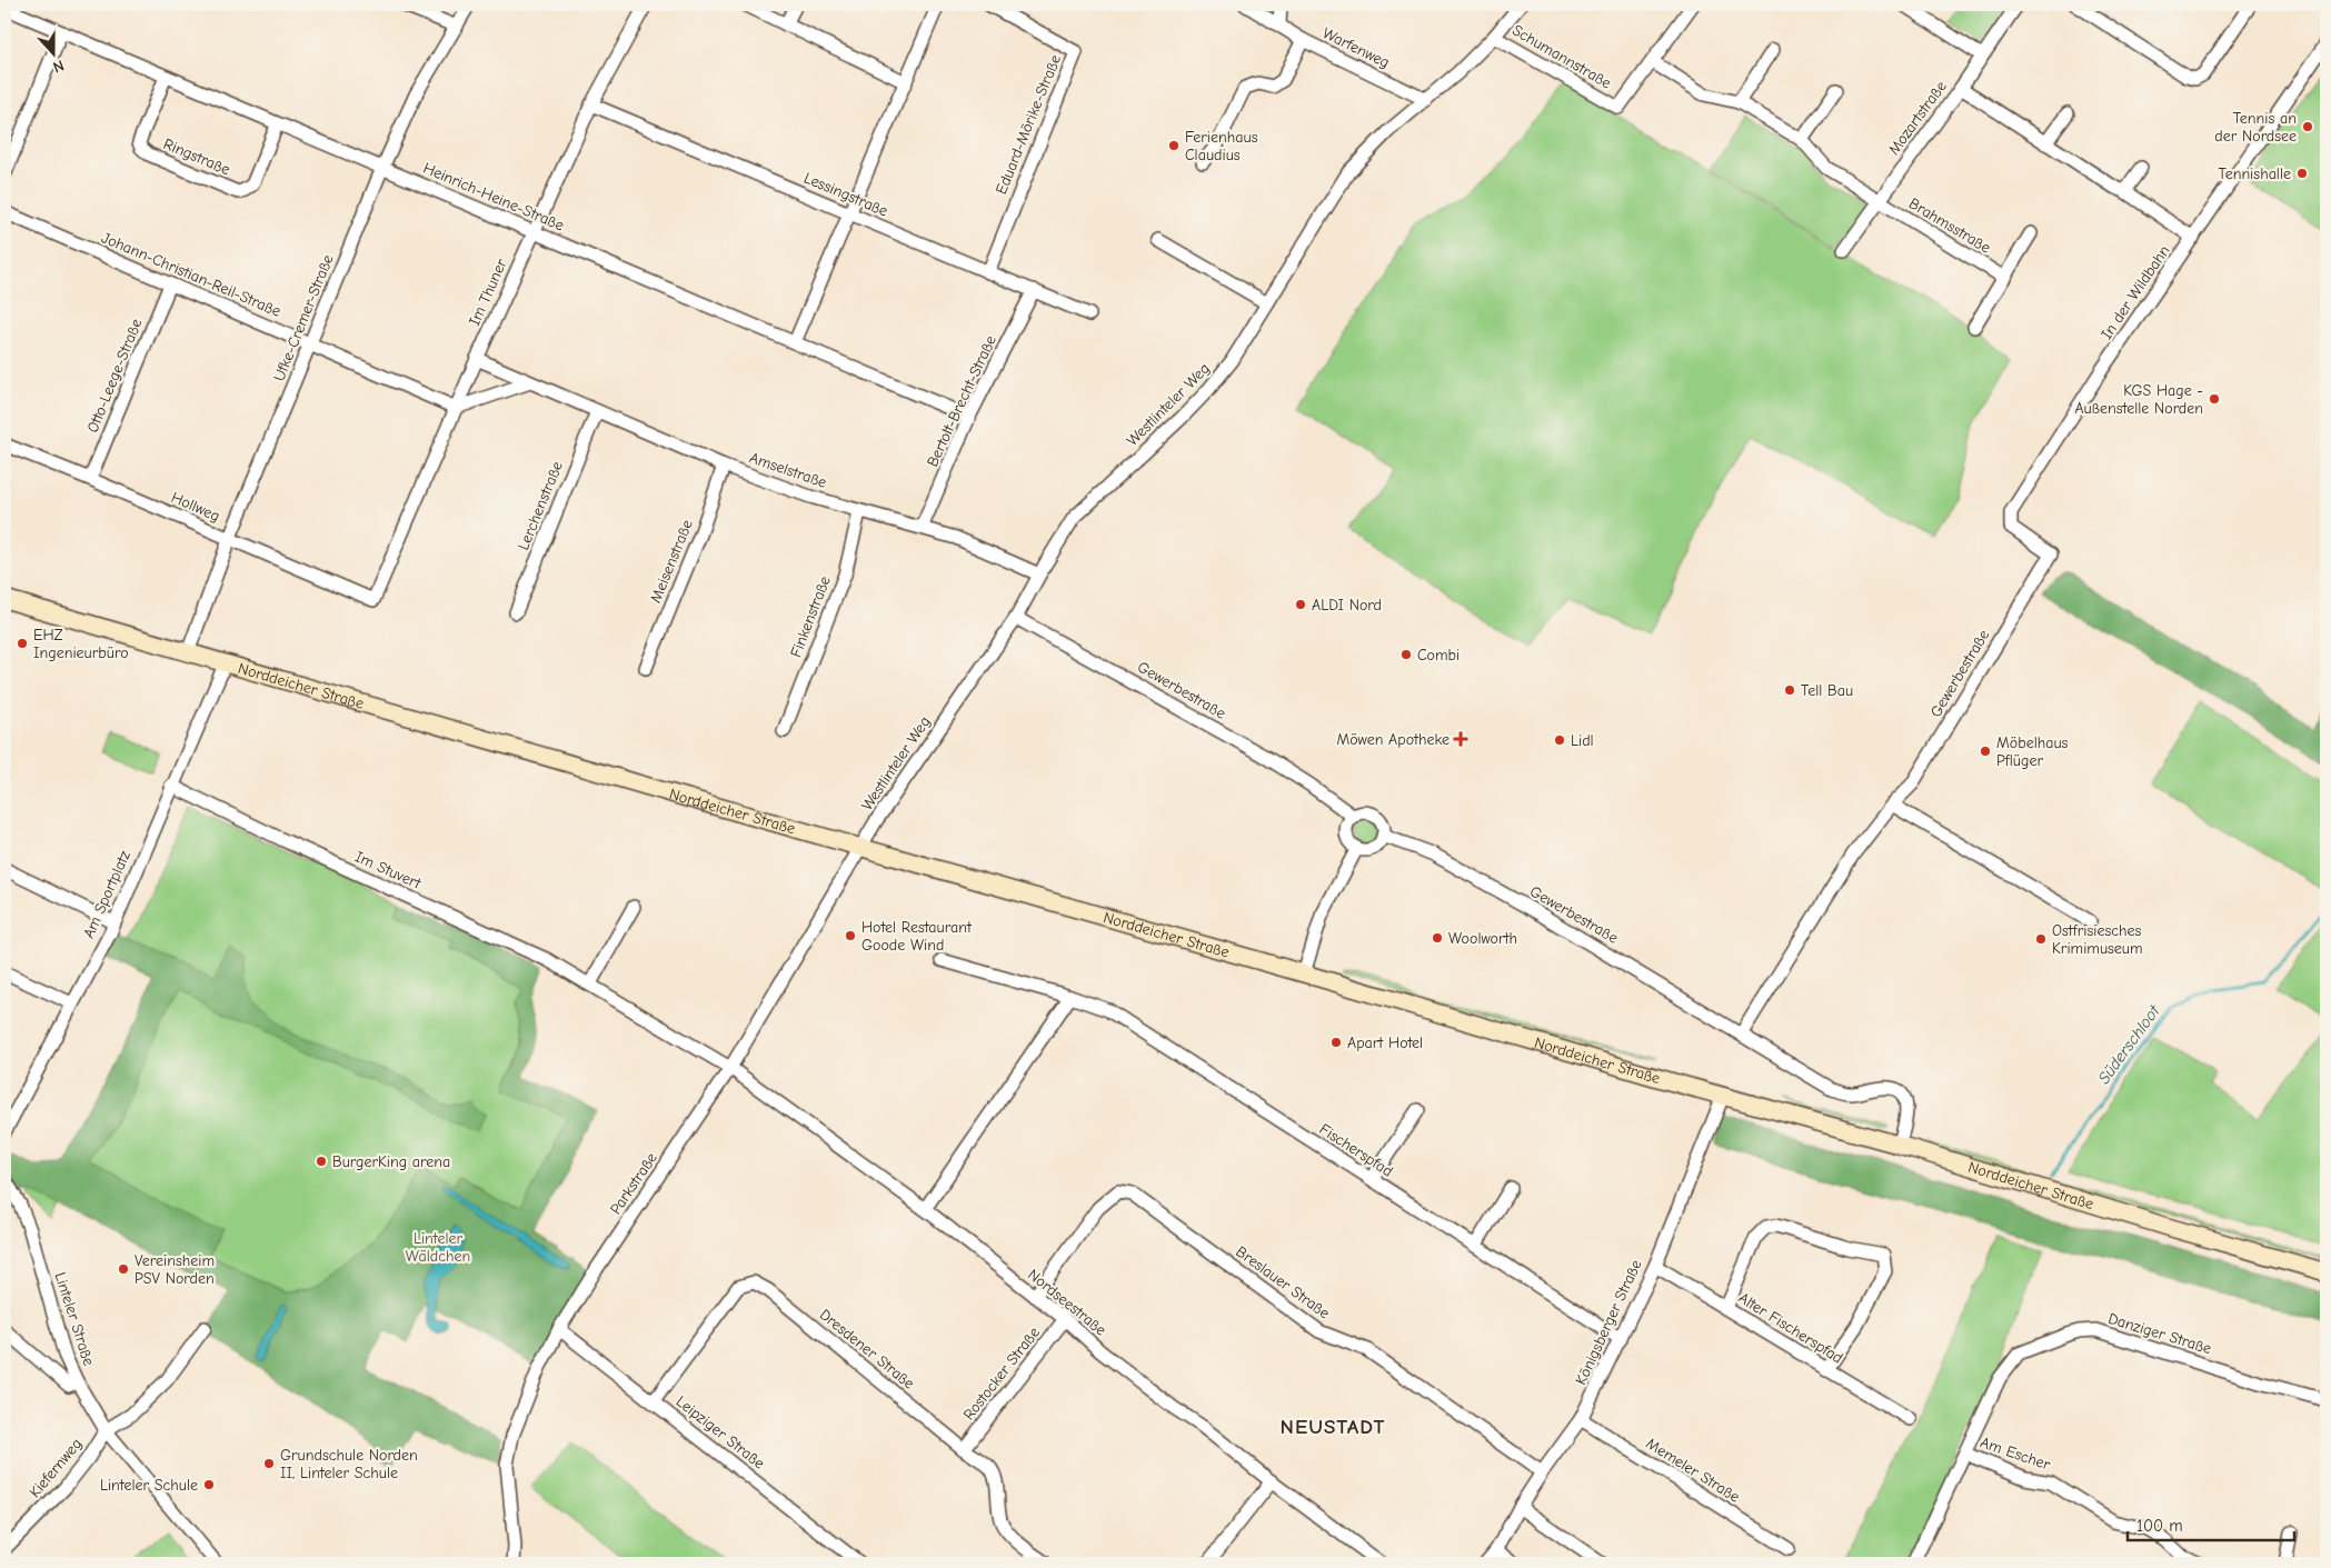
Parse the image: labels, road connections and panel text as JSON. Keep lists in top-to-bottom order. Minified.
{"streets":{"main road":["Norddeicher Straße"],"street":["Warfenweg","Schumannstraße","Mozartstraße","Eduard-Mörike-Straße","Ringstraße","Lessingstraße","Heinrich-Heine-Straße","Brahmsstraße","Johann-Christian-Reil-Straße","Im Thuner","In der Wildbahn","Ufke-Cremer-Straße","Otto-Leege-Straße","Bertolt-Brecht-Straße","Westlinteler Weg","Amselstraße","Lerchenstraße","Hollweg","Meisenstraße","Finkenstraße","Gewerbestraße","Im Stuvert","Am Sportplatz","Fischerspfad","Parkstraße","Breslauer Straße","Nordseestraße","Linteler Straße","Königsberger Straße","Alter Fischerspfad","Danziger Straße","Dresdener Straße","Rostocker Straße","Leipziger Straße","Am Escher","Kiefernweg","Memeler Straße"]},"crossings":[["Warfenweg","Westlinteler Weg"],["Schumannstraße","Brahmsstraße"],["Schumannstraße","Westlinteler Weg"],["Mozartstraße","Brahmsstraße"],["Eduard-Mörike-Straße","Lessingstraße"],["Ringstraße","Heinrich-Heine-Straße"],["Lessingstraße","Im Thuner"],["Lessingstraße","Bertolt-Brecht-Straße"],["Heinrich-Heine-Straße","Im Thuner"],["Heinrich-Heine-Straße","Ufke-Cremer-Straße"],["Heinrich-Heine-Straße","Bertolt-Brecht-Straße"],["Johann-Christian-Reil-Straße","Im Thuner"],["Johann-Christian-Reil-Straße","Ufke-Cremer-Straße"],["Johann-Christian-Reil-Straße","Otto-Leege-Straße"],["Im Thuner","Amselstraße"],["Im Thuner","Hollweg"],["In der Wildbahn","Gewerbestraße"],["Ufke-Cremer-Straße","Hollweg"],["Ufke-Cremer-Straße","Norddeicher Straße"],["Otto-Leege-Straße","Hollweg"],["Bertolt-Brecht-Straße","Amselstraße"],["Westlinteler Weg","Amselstraße"],["Westlinteler Weg","Gewerbestraße"],["Westlinteler Weg","Norddeicher Straße"],["Westlinteler Weg","Parkstraße"],["Amselstraße","Lerchenstraße"],["Amselstraße","Meisenstraße"],["Amselstraße","Finkenstraße"],["Gewerbestraße","Norddeicher Straße"],["Norddeicher Straße","Am Sportplatz"],["Norddeicher Straße","Parkstraße"],["Norddeicher Straße","Königsberger Straße"],["Im Stuvert","Am Sportplatz"],["Im Stuvert","Parkstraße"],["Im Stuvert","Nordseestraße"],["Fischerspfad","Königsberger Straße"],["Parkstraße","Nordseestraße"],["Parkstraße","Leipziger Straße"],["Breslauer Straße","Nordseestraße"],["Breslauer Straße","Königsberger Straße"],["Nordseestraße","Rostocker Straße"],["Linteler Straße","Kiefernweg"],["Königsberger Straße","Alter Fischerspfad"],["Königsberger Straße","Memeler Straße"],["Danziger Straße","Am Escher"],["Dresdener Straße","Rostocker Straße"],["Dresdener Straße","Leipziger Straße"]],"districts":["NEUSTADT"],"water":["Süderschloot"],"parks":["Linteler Wäldchen"],"places":{"other":["Tennis an der Nordsee","Ferienhaus Claudius","Tennishalle","KGS Hage - Außenstelle Norden","ALDI Nord","EHZ Ingenieurbüro","Combi","Tell Bau","Lidl","Möbelhaus Pflüger","Hotel Restaurant Goode Wind","Woolworth","Ostfrisiesches Krimimuseum","Apart Hotel","BurgerKing arena","Vereinsheim PSV Norden","Grundschule Norden II, Linteler Schule","Linteler Schule"],"health":["Möwen Apotheke"]},"scale_bar":"100 m","north":"bottom"}
